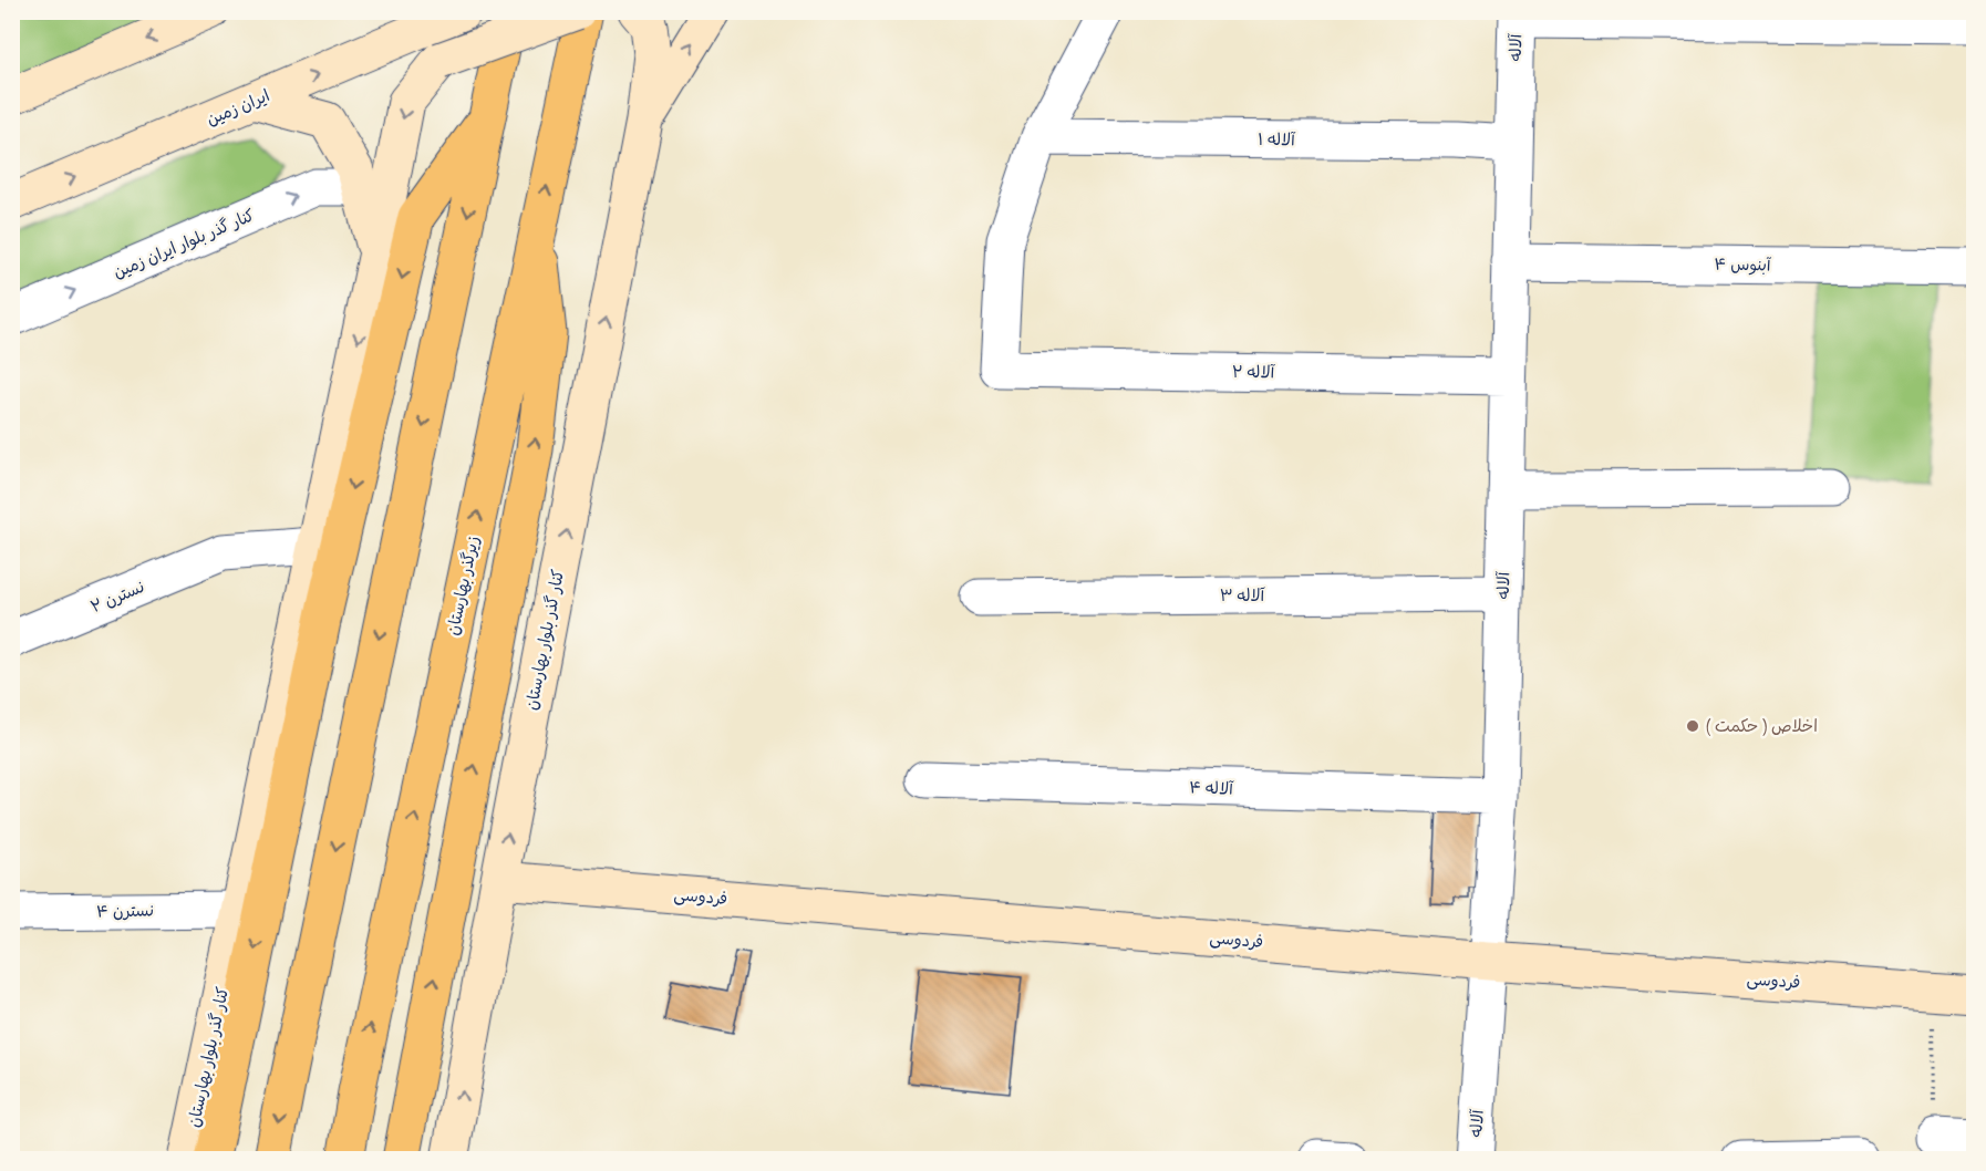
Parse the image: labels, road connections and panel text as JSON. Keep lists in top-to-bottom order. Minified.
{"streets":{"main road":["ایران زمین","زیرگذر بهارستان","کنار گذر بلوار بهارستان","فردوسی"],"street":["آلاله","آلاله ۱","کنار گذر بلوار ایران زمین","آبنوس ۴","آلاله ۲","آلاله ۳","نسترن ۲","آلاله ۴","نسترن ۴"]},"crossings":[["آلاله","آلاله ۱"],["آلاله","آبنوس ۴"],["آلاله","آلاله ۲"],["آلاله","آلاله ۳"],["آلاله","آلاله ۴"],["آلاله","فردوسی"],["آلاله ۱","آلاله ۲"],["نسترن ۲","کنار گذر بلوار بهارستان"],["کنار گذر بلوار بهارستان","فردوسی"],["کنار گذر بلوار بهارستان","نسترن ۴"]],"one_way":["کنار گذر بلوار ایران زمین"],"places":["اخلاص ( حکمت )"]}
